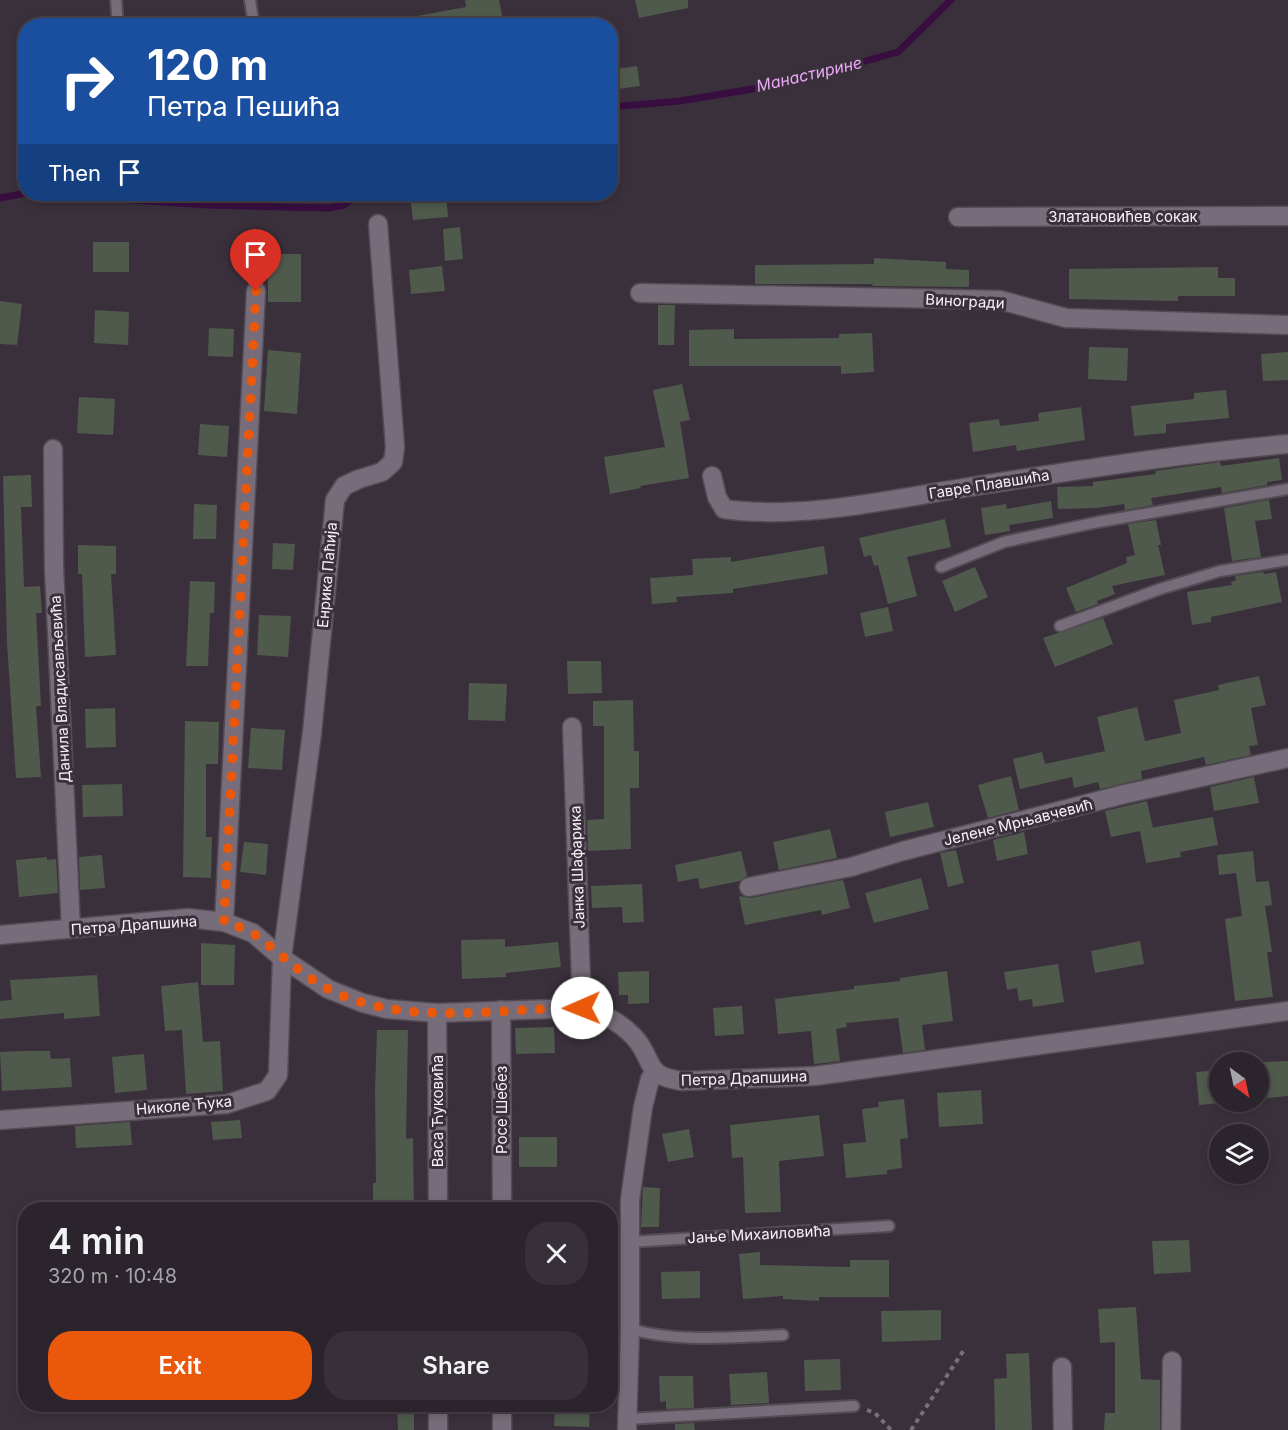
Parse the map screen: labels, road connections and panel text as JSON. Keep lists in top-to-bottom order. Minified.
{"streets":{"street":["Златановићев сокак","Виногради","Гавре Плавшића","Енрика Паћија","Данила Владисављевића","Јелене Мрњавчевић","Јанка Шафарика","Петра Драпшина","Николе Ћука","Росе Шебез","Васа Ћуковића"],"lane":["Јање Михаиловића"]},"crossings":[["Енрика Паћија","Петра Драпшина"],["Енрика Паћија","Николе Ћука"],["Данила Владисављевића","Петра Драпшина"],["Јанка Шафарика","Петра Драпшина"],["Петра Драпшина","Николе Ћука"],["Петра Драпшина","Росе Шебез"],["Петра Драпшина","Васа Ћуковића"]],"water":["Манастирине"],"north":"bottom right","page":{"turn":["120 m","Петра Пешића"],"then":"Then","heading":["4 min","320 m · 10:48"],"buttons":["Exit","Share"]}}
